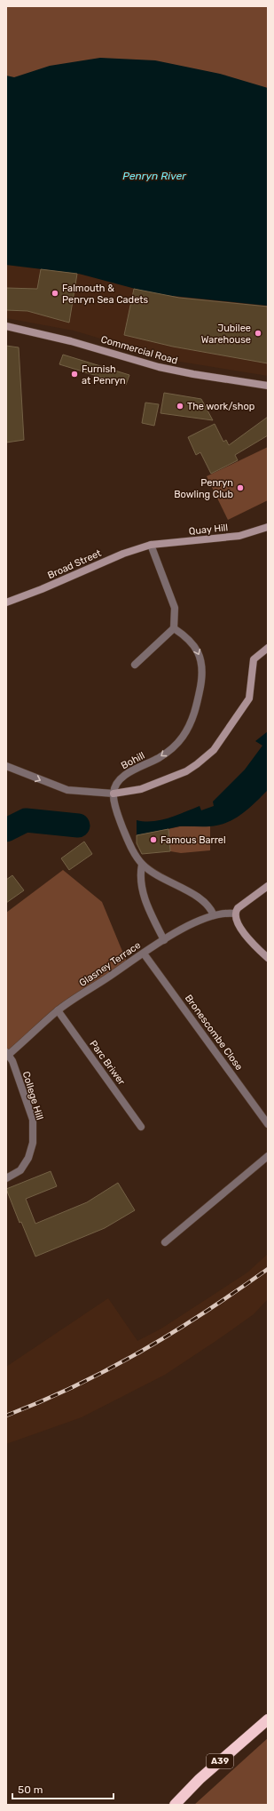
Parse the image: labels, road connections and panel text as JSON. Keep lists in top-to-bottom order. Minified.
{"streets":{"highway":["A39"],"street":["Commercial Road","Quay Hill","Broad Street","Bohill","Glasney Terrace","Bronescombe Close","Parc Briwer","College Hill"]},"crossings":[["Quay Hill","Broad Street"],["Glasney Terrace","Bronescombe Close"],["Glasney Terrace","Parc Briwer"],["Glasney Terrace","College Hill"]],"one_way":["Bohill"],"water":["Penryn River"],"places":["Falmouth & Penryn Sea Cadets","Jubilee Warehouse","Furnish at Penryn","The work/shop","Penryn Bowling Club","Famous Barrel"],"scale_bar":"50 m"}
